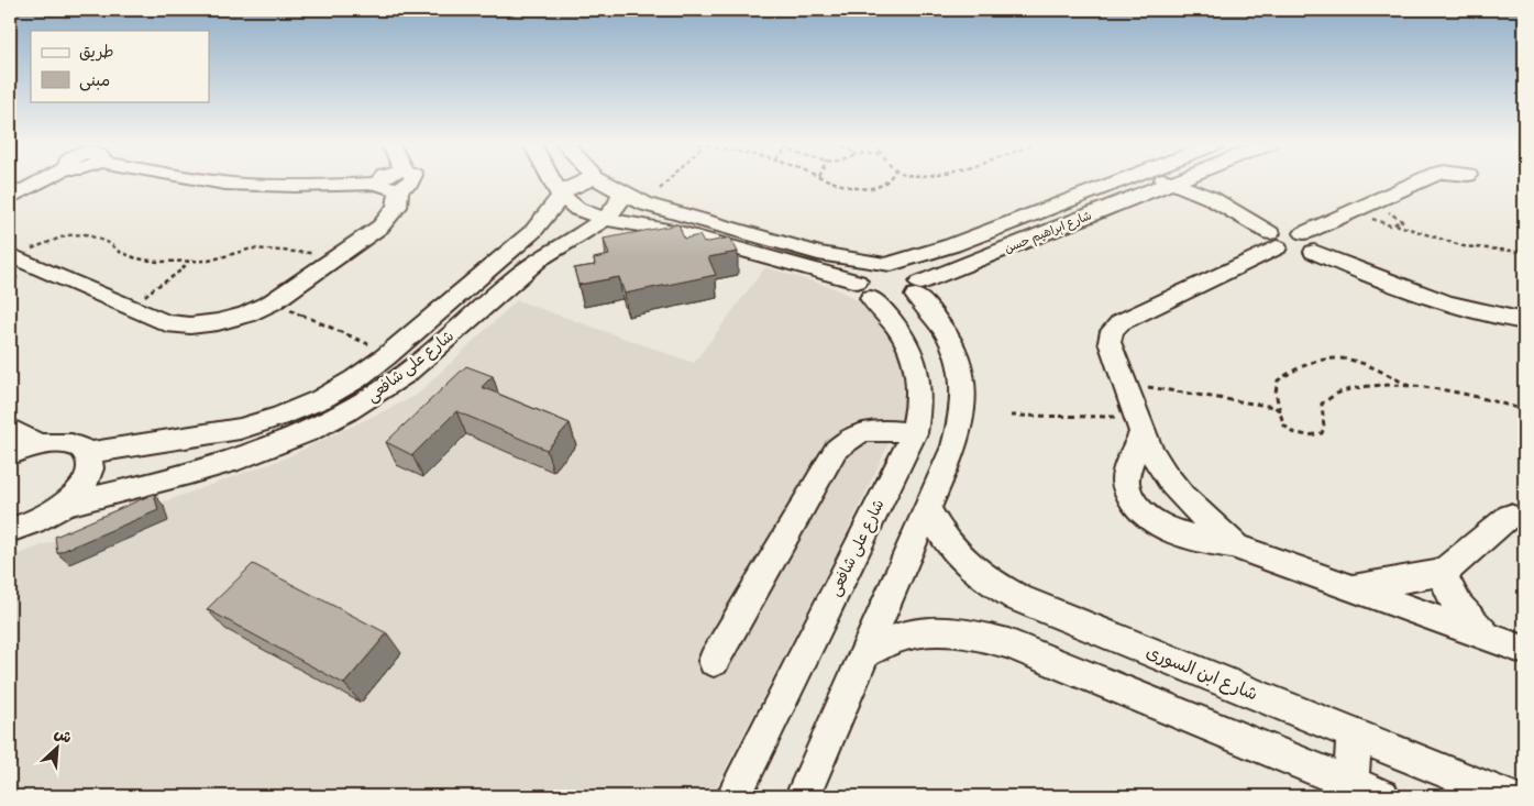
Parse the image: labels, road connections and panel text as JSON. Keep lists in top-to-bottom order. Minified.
{"streets":{"street":["شارع ابراهيم حسن","شارع على شافعى","شارع ابن السورى"]},"crossings":[["شارع ابراهيم حسن","شارع على شافعى"]],"legend":["طريق","مبنى"],"north":"top right"}
